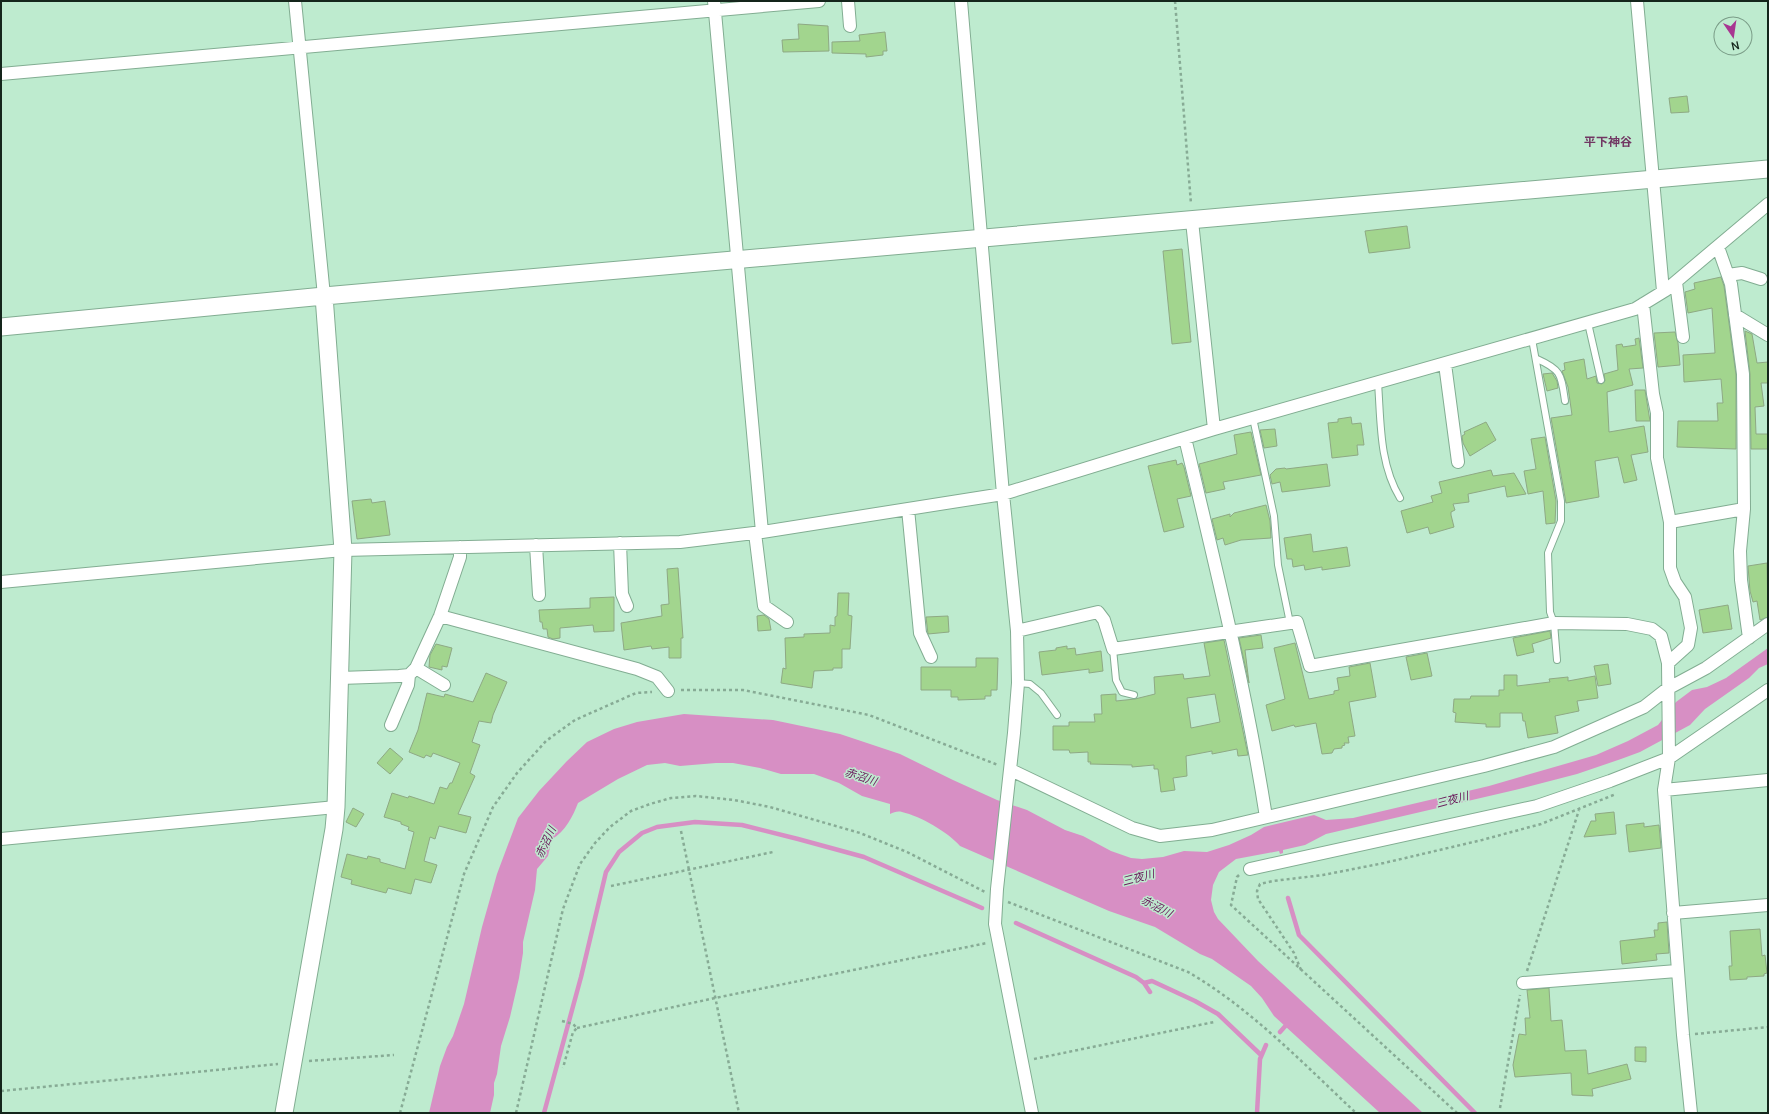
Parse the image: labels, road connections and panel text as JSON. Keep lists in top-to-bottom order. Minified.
{"districts":["平下神谷"],"water":["赤沼川","三夜川"],"north":"bottom"}
